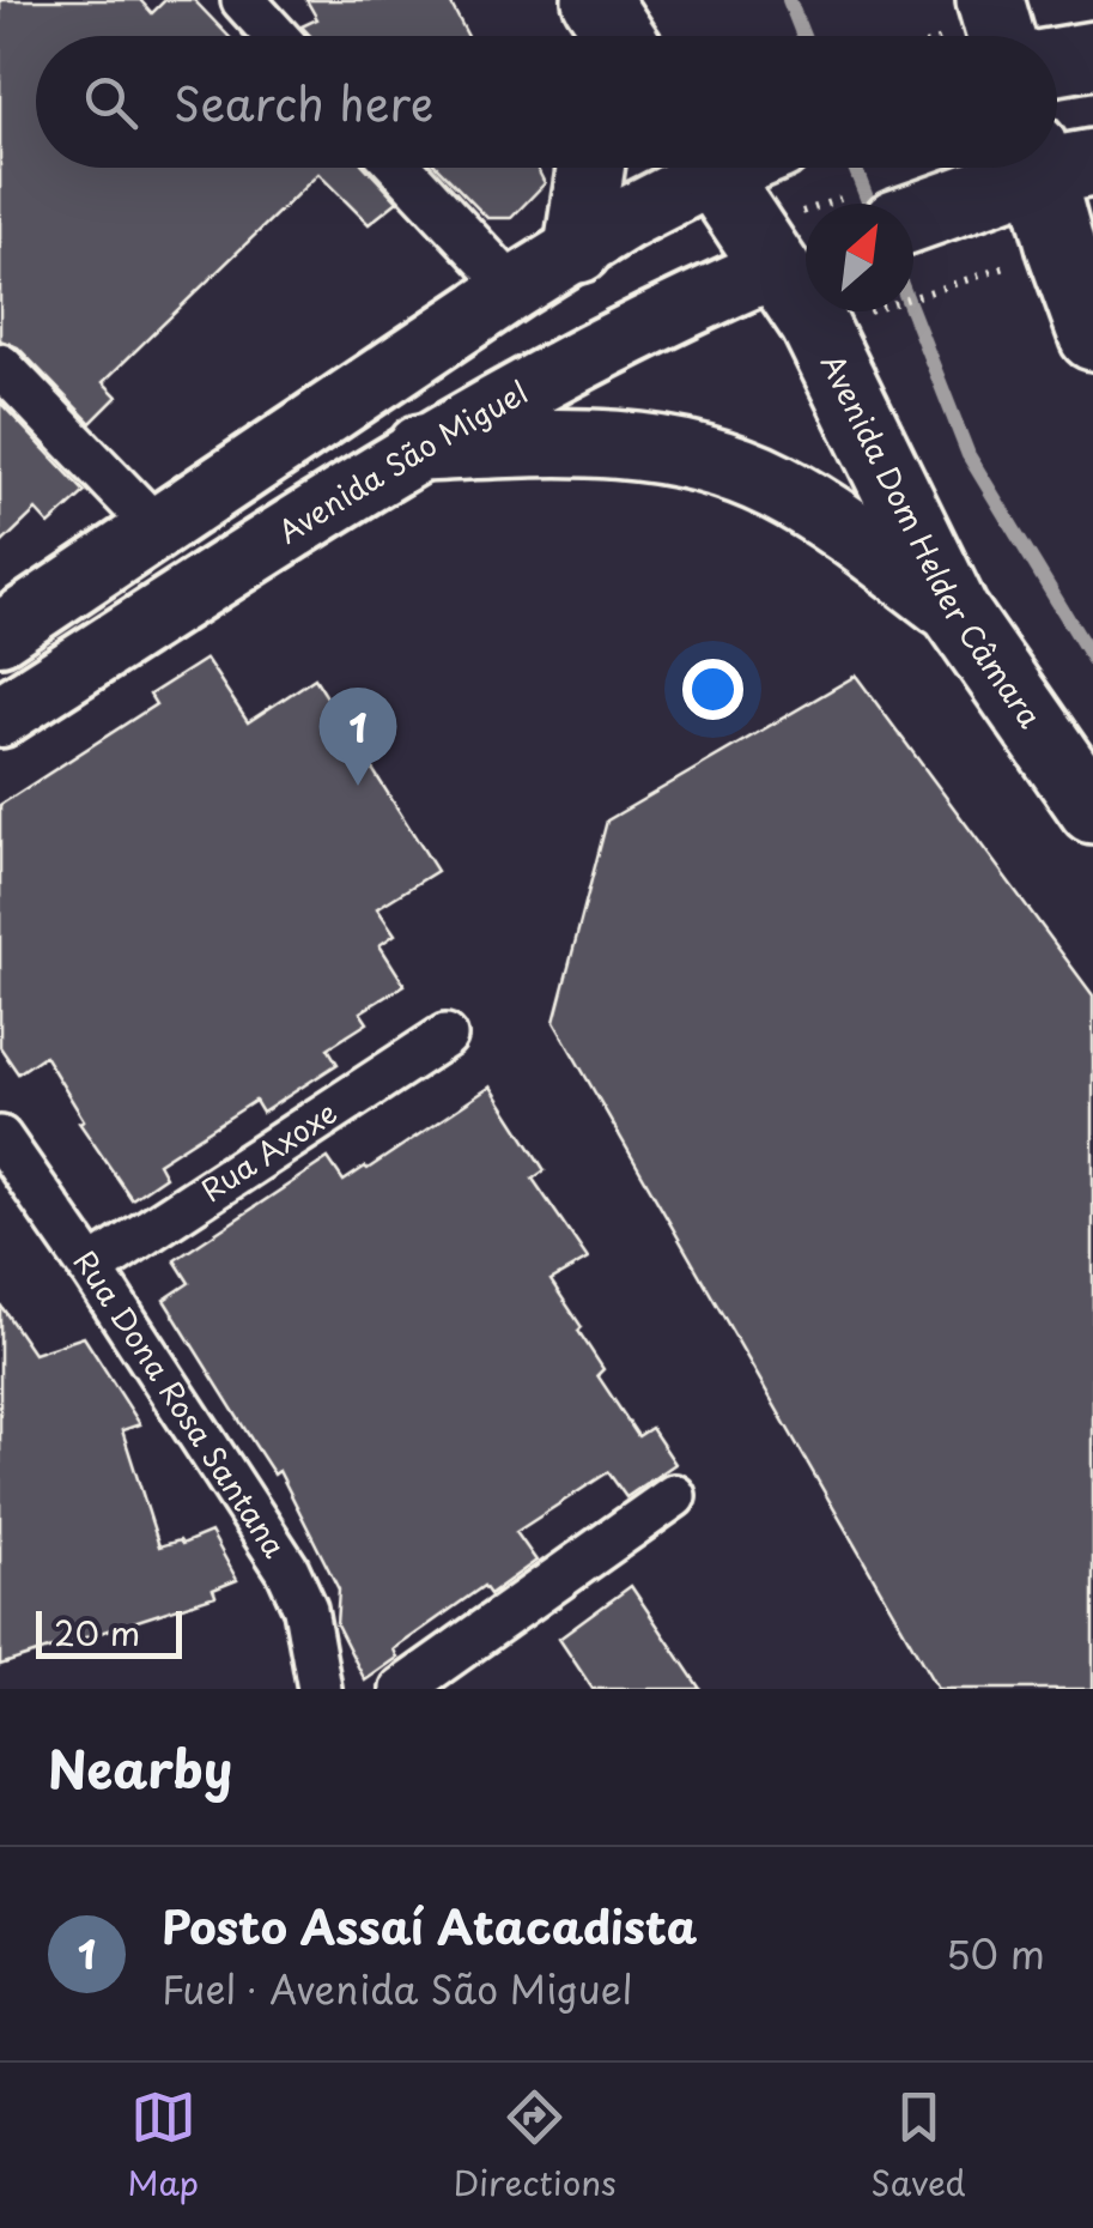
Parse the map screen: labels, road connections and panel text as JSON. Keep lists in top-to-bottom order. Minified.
{"streets":{"main road":["Avenida São Miguel","Avenida Dom Helder Câmara"],"street":["Rua Axoxe","Rua Dona Rosa Santana"]},"crossings":[["Rua Axoxe","Rua Dona Rosa Santana"]],"scale_bar":"20 m","north":"top right","page":{"search":"Search here","pins":"1","scale":"20 m","heading":"Nearby","list":[{"mark":"1","name":"Posto Assaí Atacadista","note":"Fuel · Avenida São Miguel","value":"50 m"}],"nav":["Map","Directions","Saved"]}}
